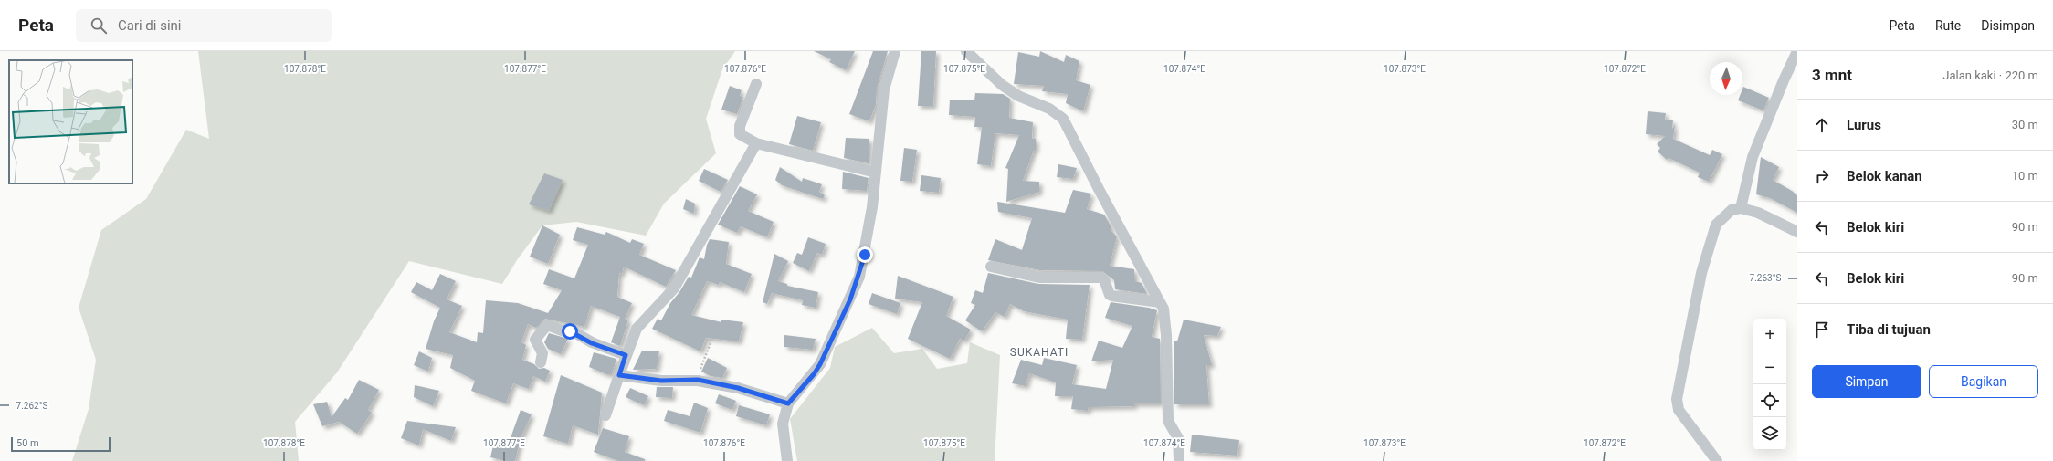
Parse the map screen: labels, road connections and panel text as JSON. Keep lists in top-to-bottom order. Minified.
{"districts":["SUKAHATI"],"scale_bar":"50 m","north":"bottom","page":{"header":"Peta","search":"Cari di sini","nav":["Peta","Rute","Disimpan"],"heading":["3 mnt","Jalan kaki · 220 m"],"list":[["Lurus","30 m"],["Belok kanan","10 m"],["Belok kiri","90 m"],["Belok kiri","90 m"],"Tiba di tujuan"],"map_buttons":["+","−"],"buttons":["Simpan","Bagikan"],"scale":"50 m"},"coordinates":["107.878°E","107.877°E","107.876°E","107.875°E","107.874°E","107.873°E","107.872°E","7.263°S","7.262°S"]}
